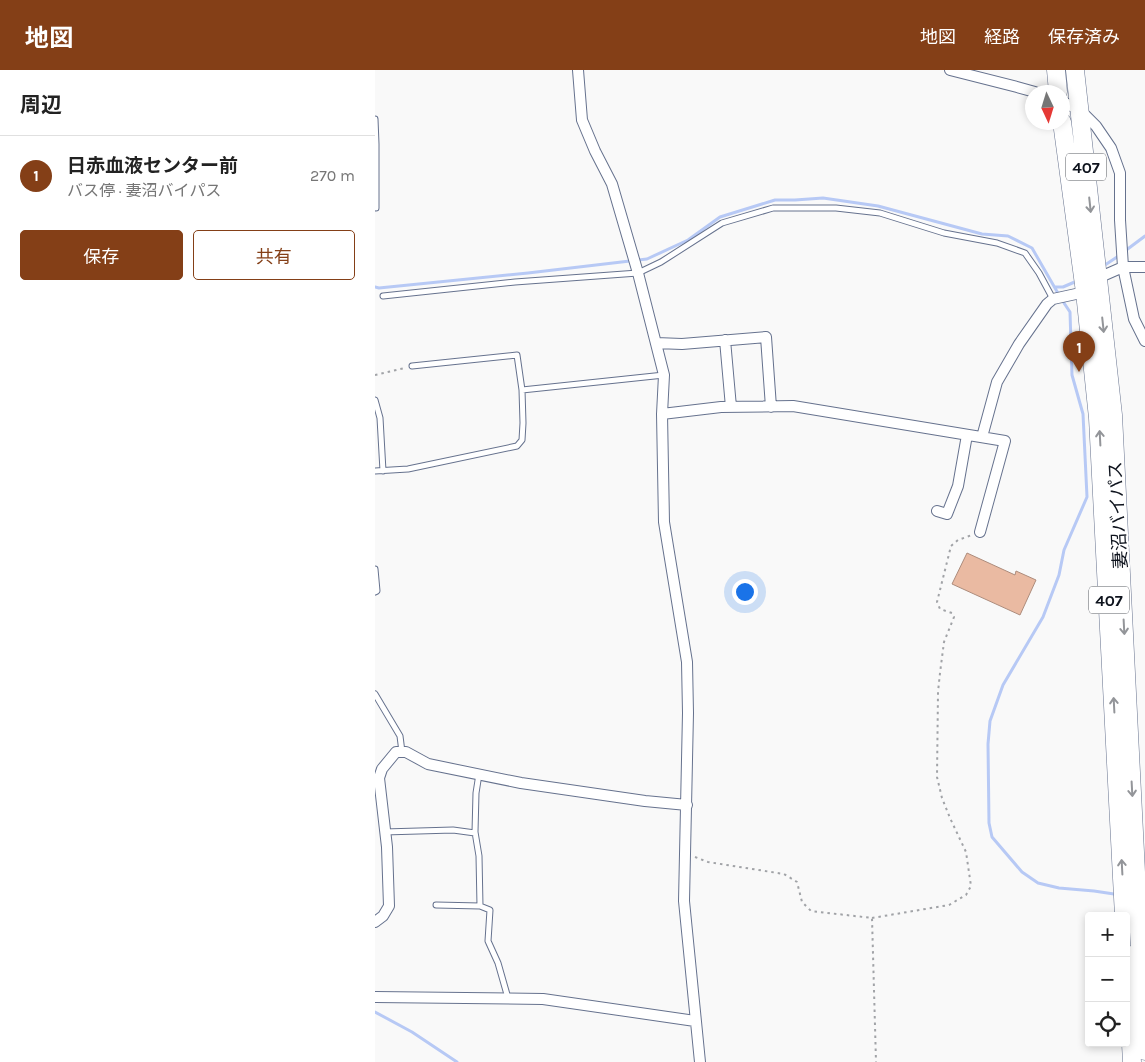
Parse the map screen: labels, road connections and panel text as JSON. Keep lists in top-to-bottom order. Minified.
{"streets":{"highway":["407","妻沼バイパス"]},"north":"bottom","page":{"header":"地図","nav":["地図","経路","保存済み"],"heading":"周辺","list":[{"mark":"1","name":"日赤血液センター前","note":"バス停 · 妻沼バイパス","value":"270 m"}],"buttons":["保存","共有"],"pins":"1","map_buttons":["+","−"]}}
